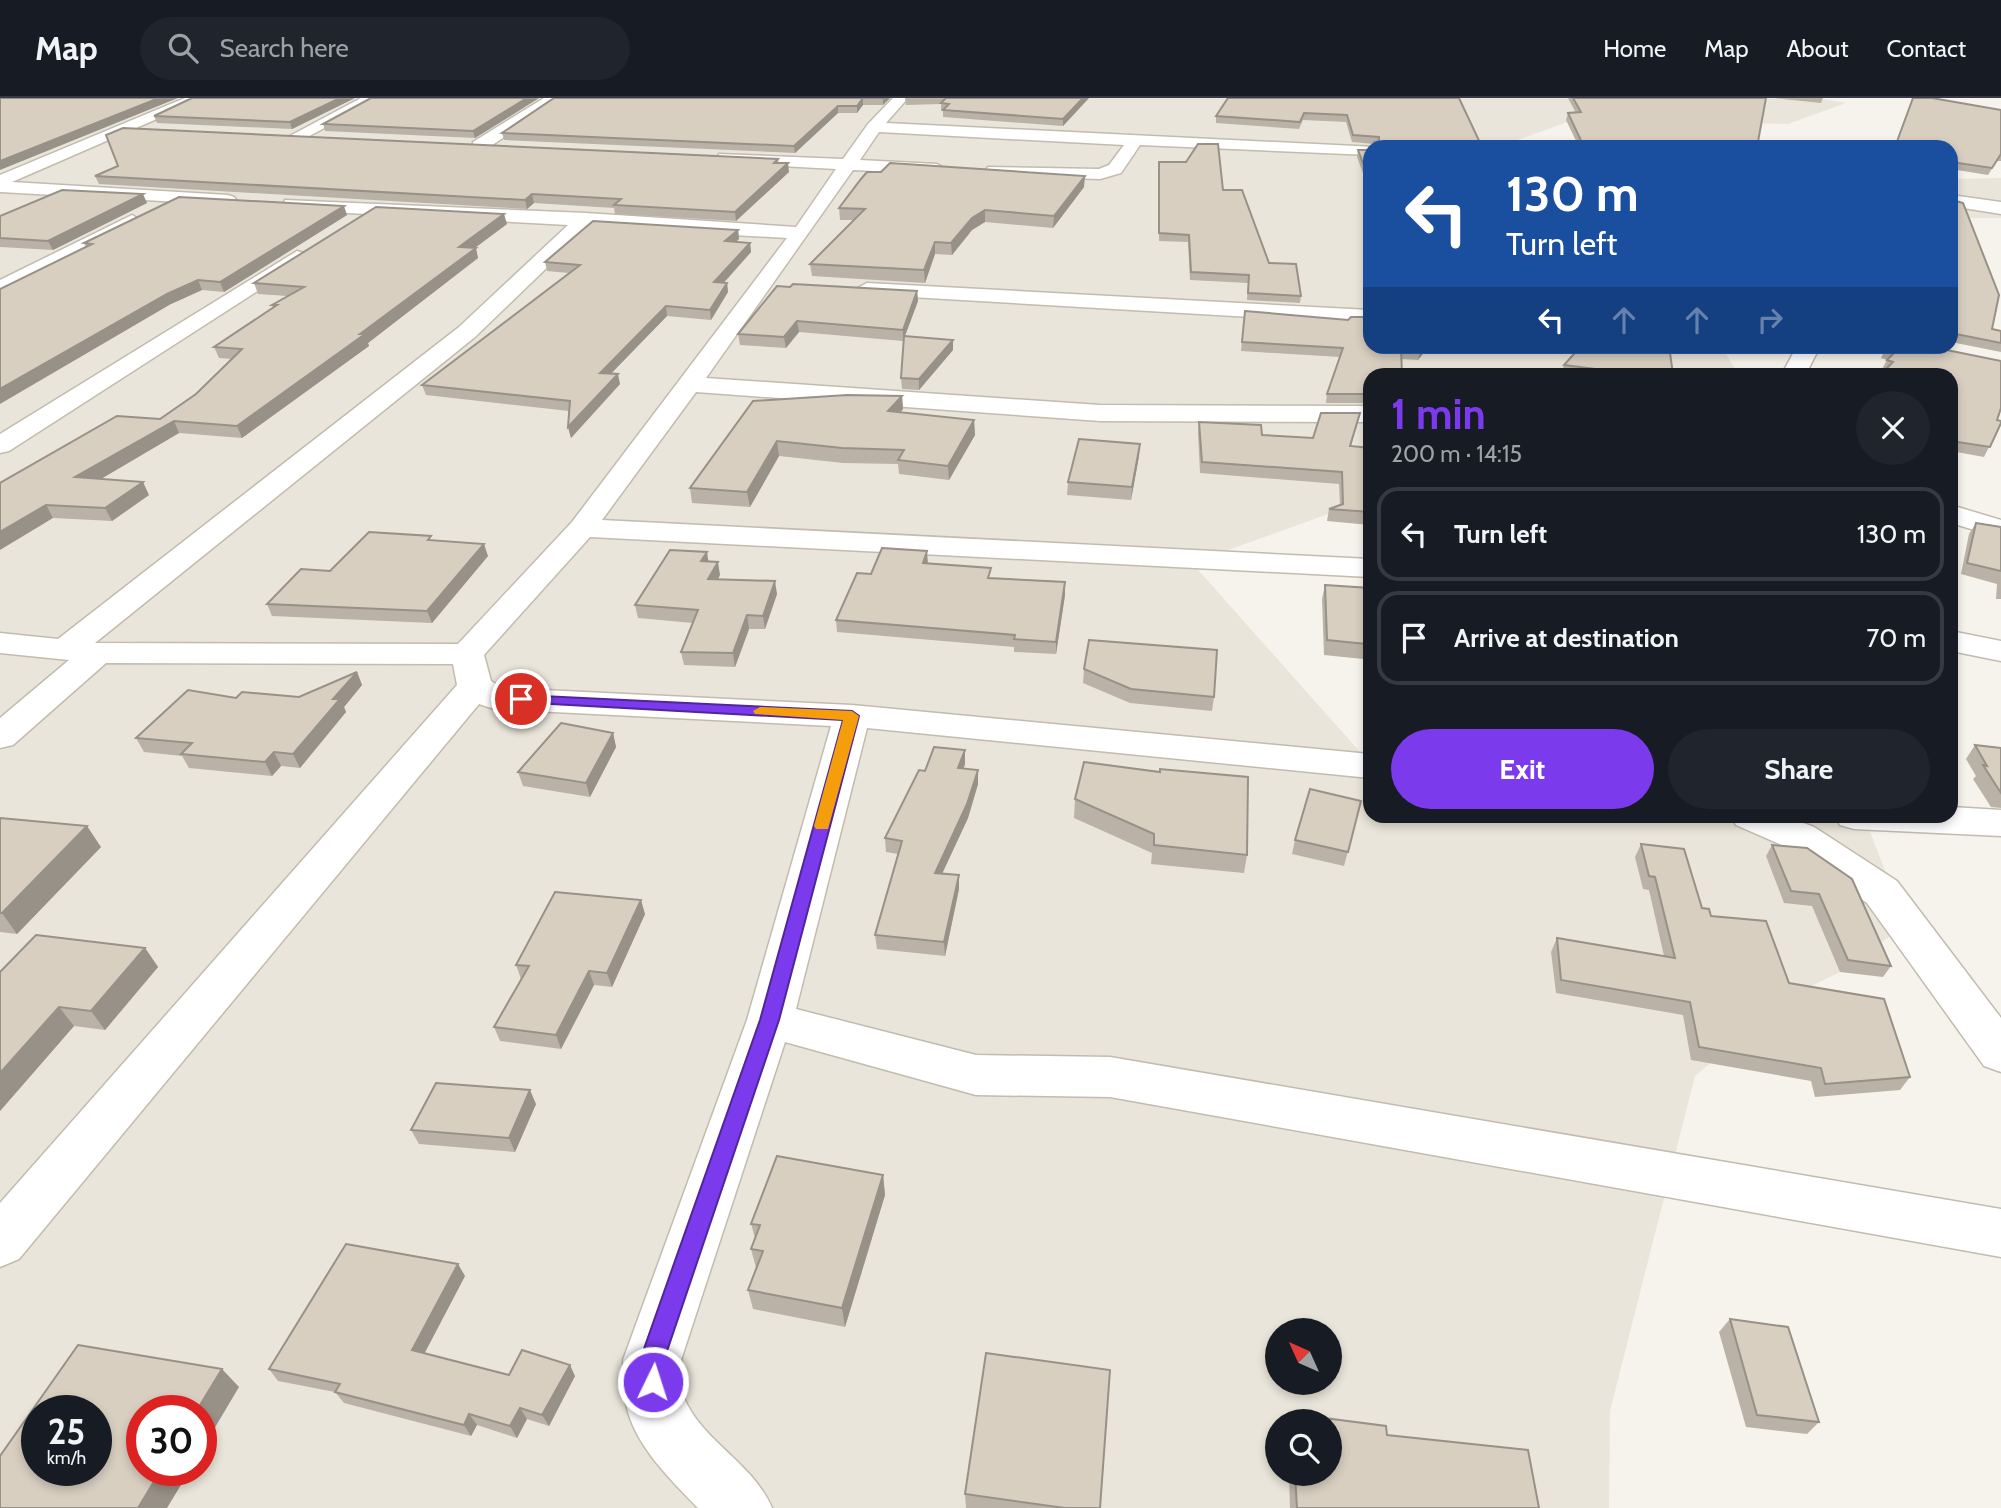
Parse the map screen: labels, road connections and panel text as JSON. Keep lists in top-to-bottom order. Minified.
{"north":"top left","page":{"header":"Map","search":"Search here","nav":["Home","Map","About","Contact"],"turn":["130 m","Turn left"],"heading":["1 min","200 m · 14:15"],"list":[{"name":"Turn left","value":"130 m"},{"name":"Arrive at destination","value":"70 m"}],"buttons":["Exit","Share"],"speed":"25 km/h","limit":"30"}}
